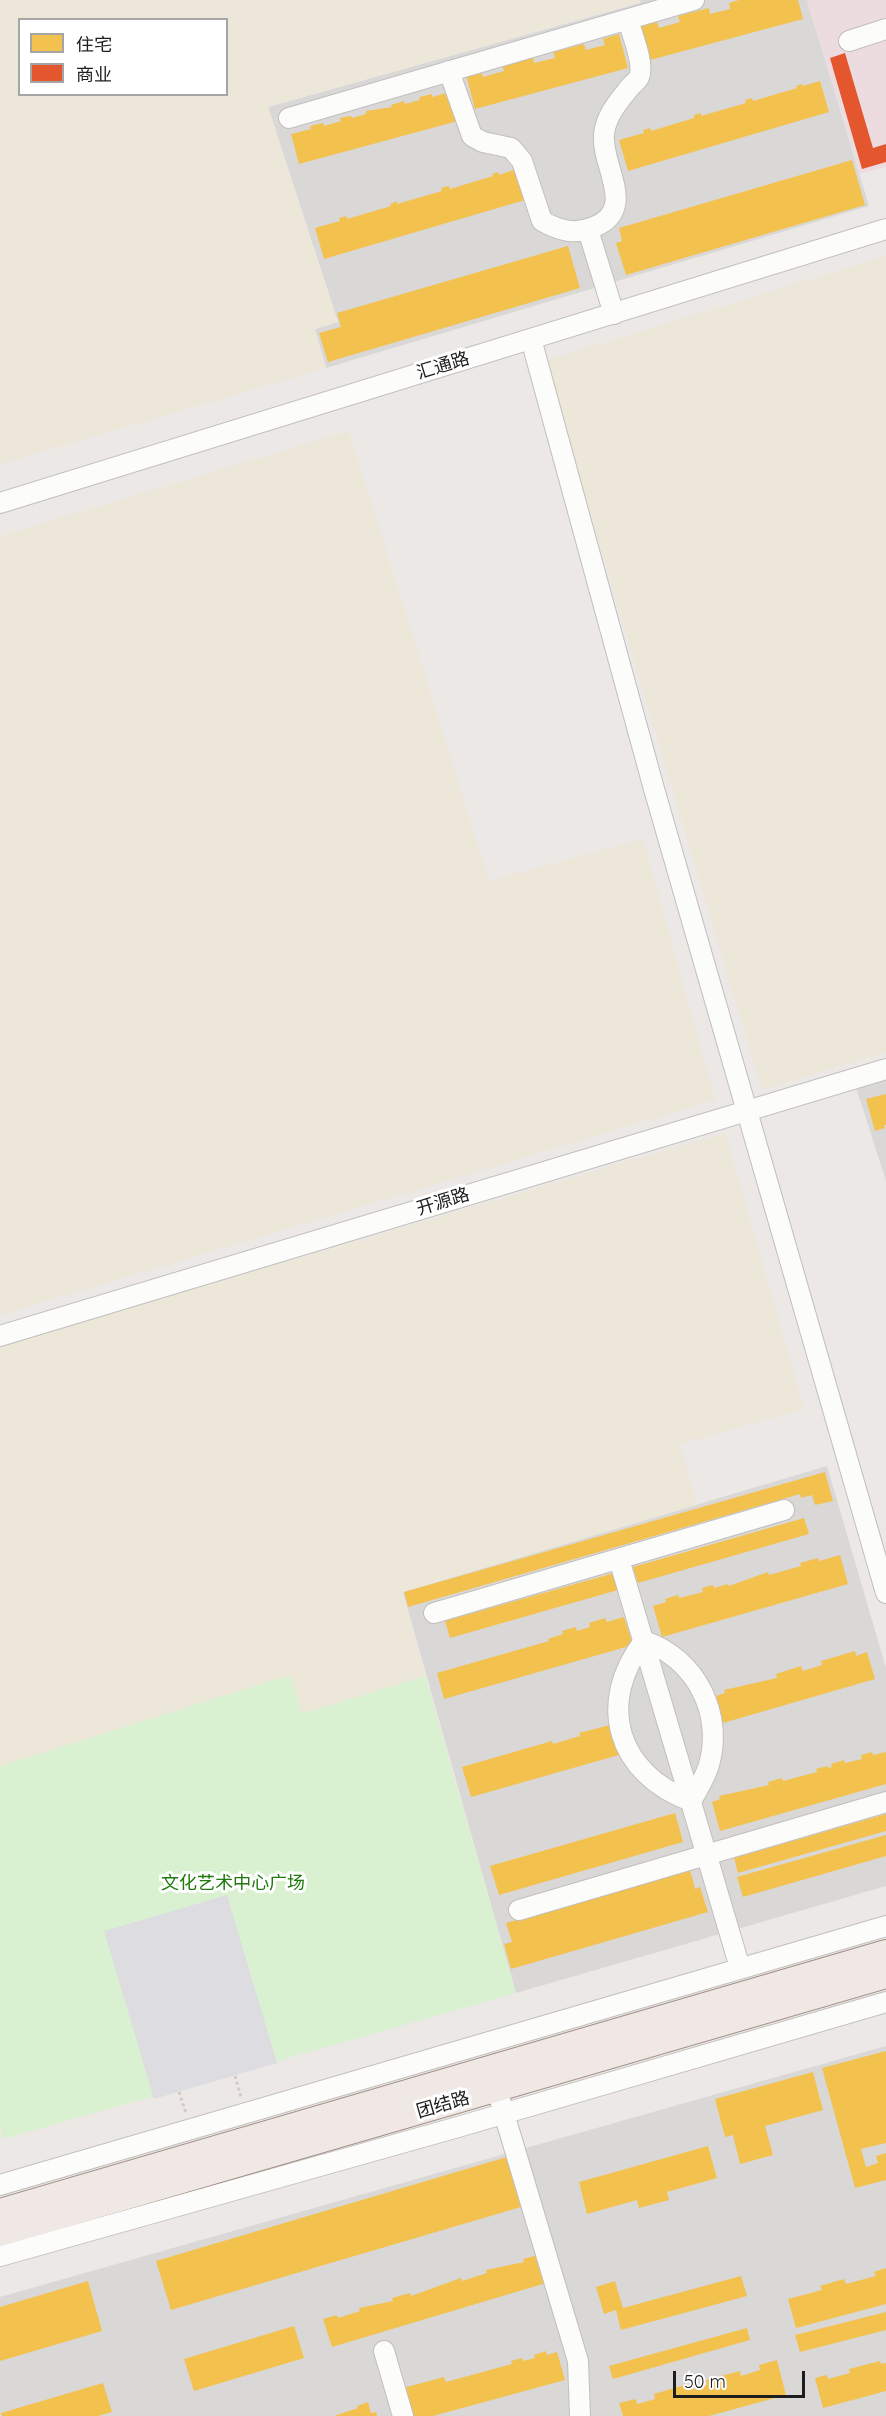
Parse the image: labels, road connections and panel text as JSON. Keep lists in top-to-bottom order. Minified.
{"streets":{"main road":["团结路"],"street":["汇通路","开源路"]},"parks":["文化艺术中心广场"],"legend":["住宅","商业"],"scale_bar":"50 m"}
